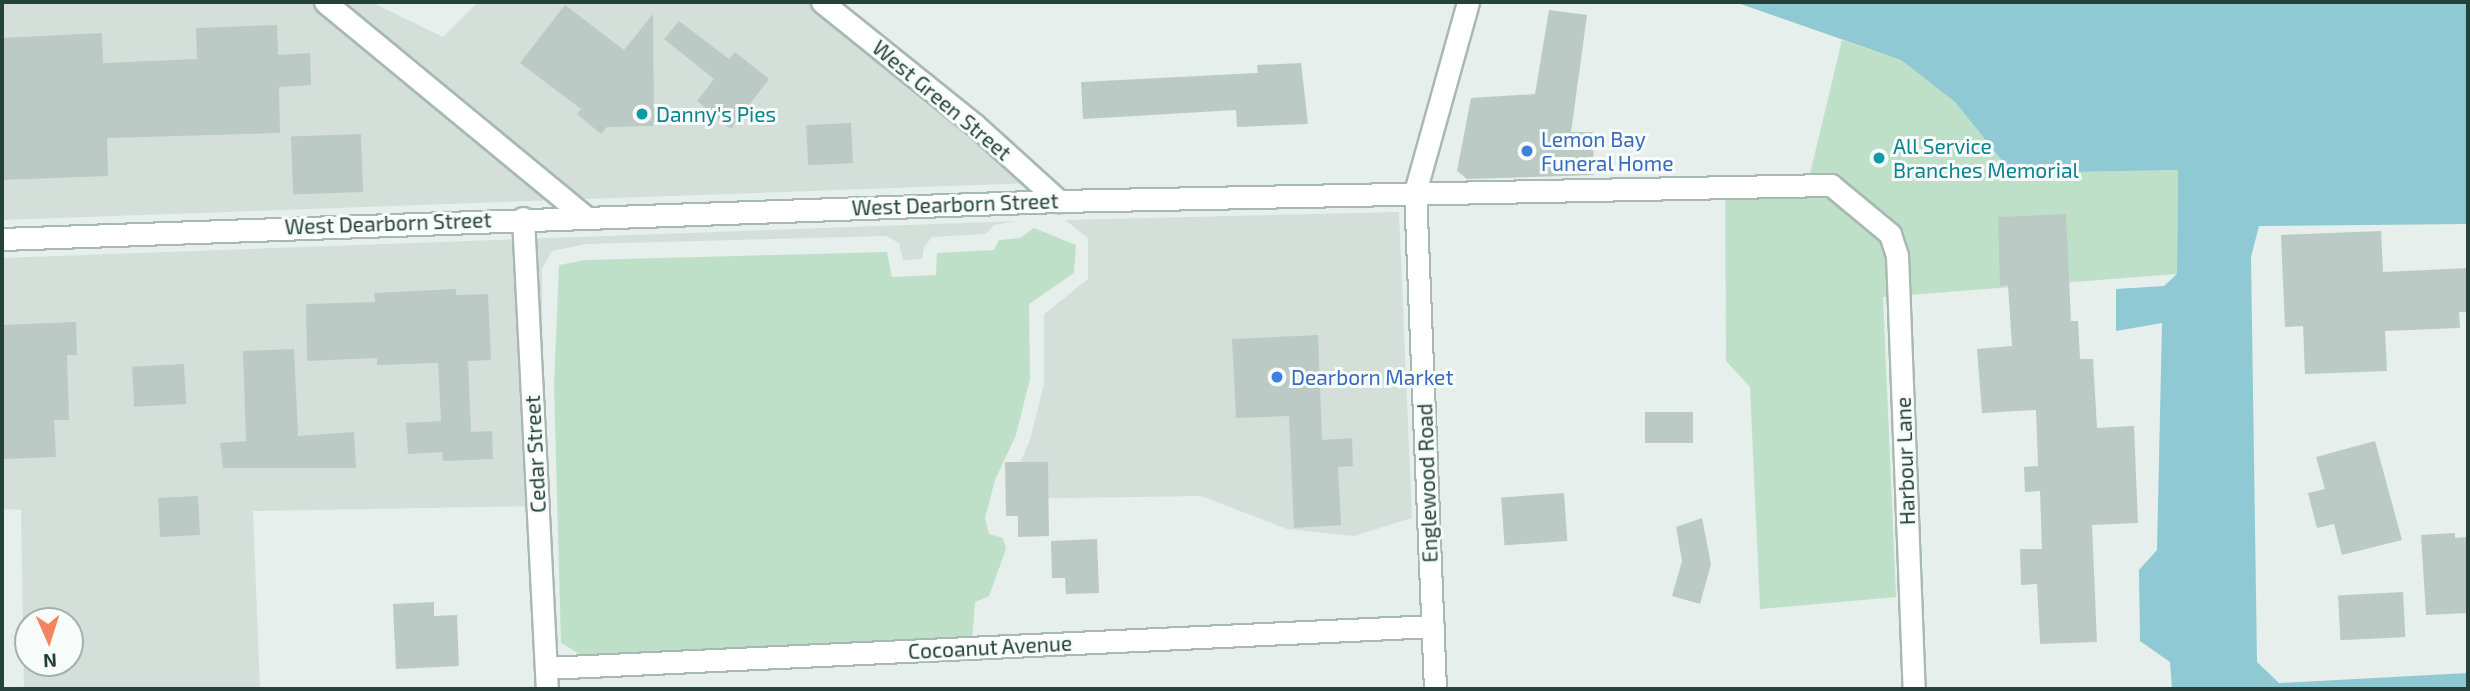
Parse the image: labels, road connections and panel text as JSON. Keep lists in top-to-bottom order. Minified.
{"streets":{"street":["West Green Street","West Dearborn Street","Cedar Street","Harbour Lane","Englewood Road","Cocoanut Avenue"]},"crossings":[["West Green Street","West Dearborn Street"],["West Dearborn Street","Cedar Street"],["West Dearborn Street","Harbour Lane"],["West Dearborn Street","Englewood Road"],["Cedar Street","Cocoanut Avenue"],["Englewood Road","Cocoanut Avenue"]],"places":["Danny's Pies","Lemon Bay Funeral Home","All Service Branches Memorial","Dearborn Market"],"north":"bottom"}
